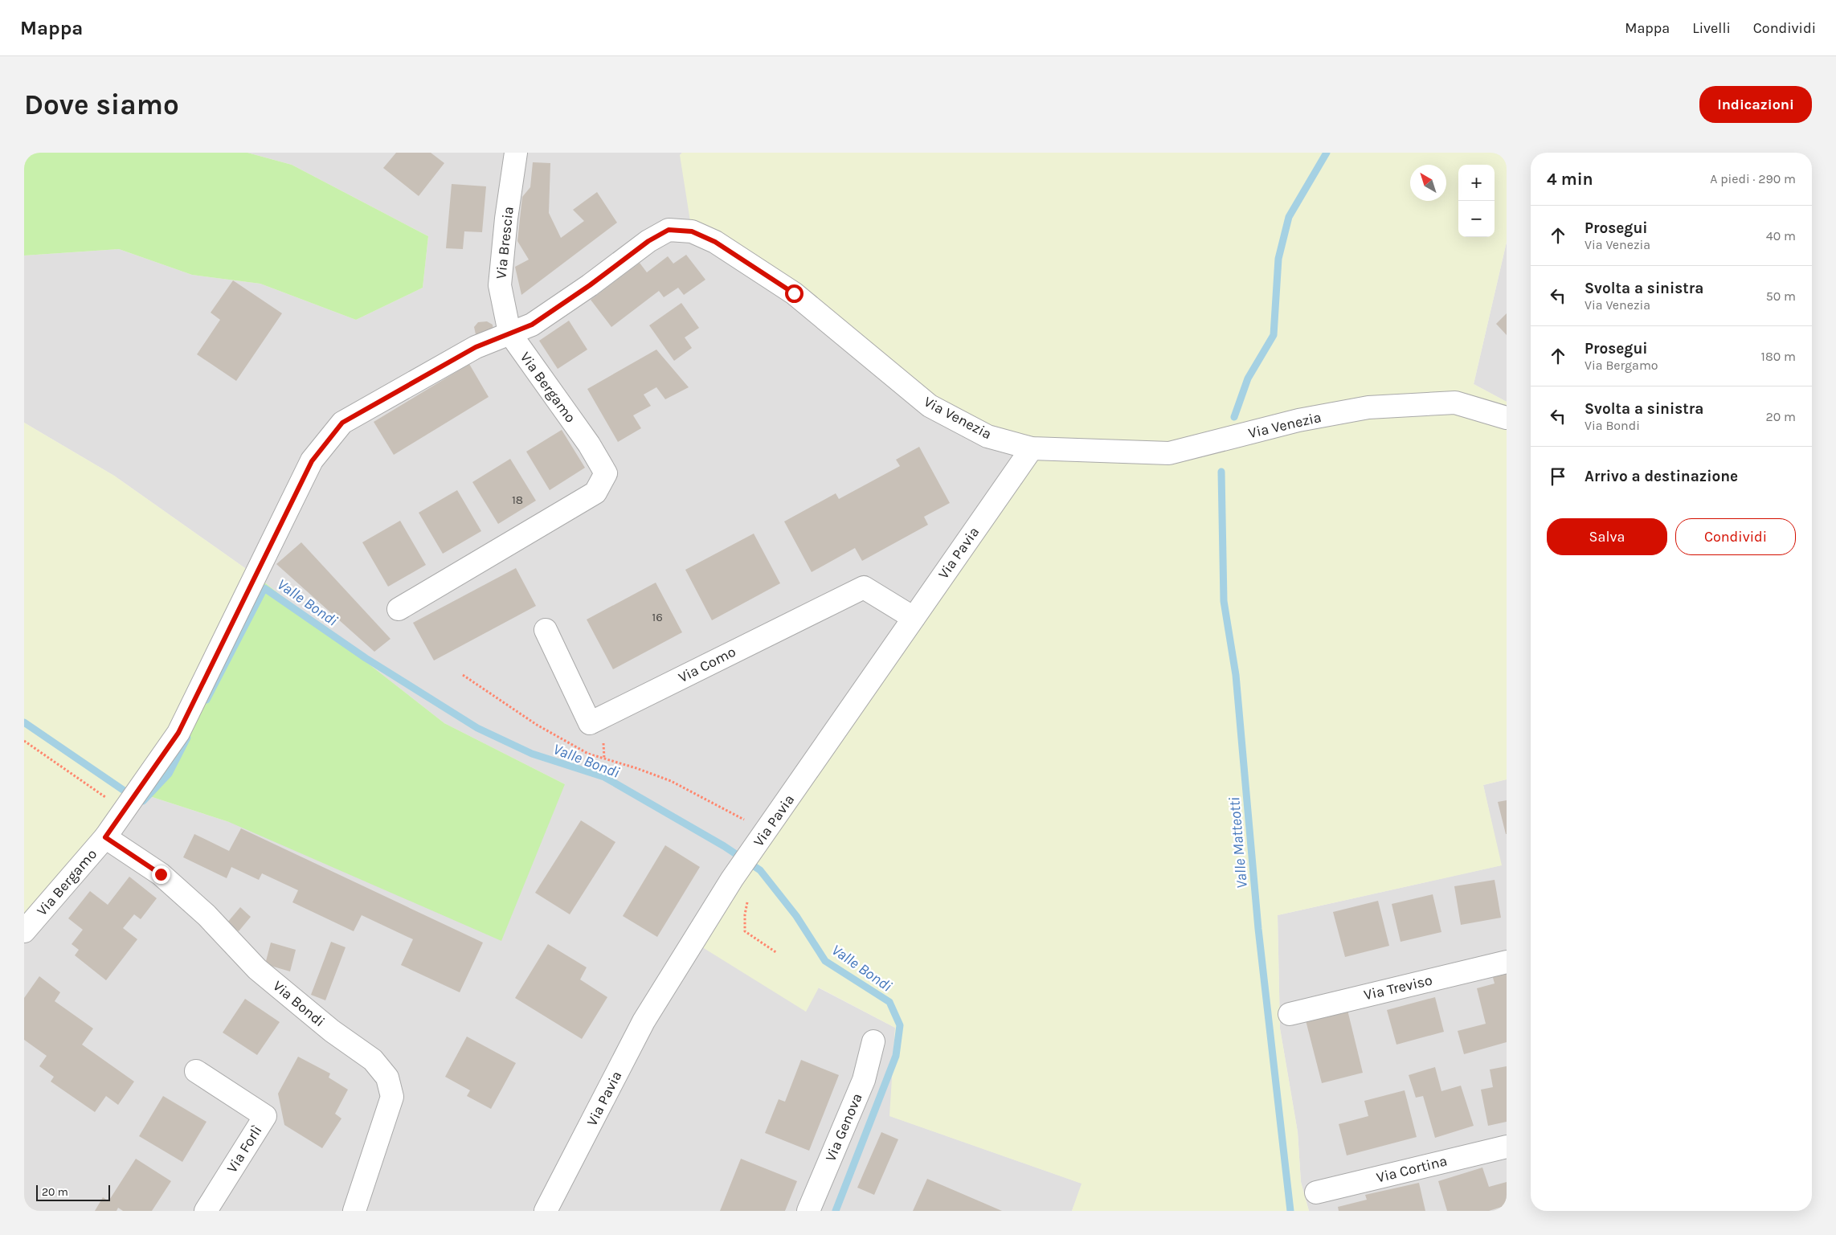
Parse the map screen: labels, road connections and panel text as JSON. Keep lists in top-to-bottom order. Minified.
{"streets":{"street":["Via Brescia","Via Bergamo","Via Venezia","Via Pavia","Via Como","Via Treviso","Via Bondi","Via Genova","Via Forlì","Via Cortina"]},"crossings":[["Via Brescia","Via Bergamo"],["Via Brescia","Via Venezia"],["Via Bergamo","Via Venezia"],["Via Bergamo","Via Bondi"],["Via Venezia","Via Pavia"],["Via Pavia","Via Como"]],"water":["Valle Bondi","Valle Matteotti"],"house_numbers":["18","16"],"scale_bar":"20 m","north":"top left","page":{"header":"Mappa","nav":["Mappa","Livelli","Condividi"],"buttons":["Indicazioni",["Salva","Condividi"]],"title":"Dove siamo","heading":["4 min","A piedi · 290 m"],"map_buttons":["+","−"],"list":[["Prosegui","Via Venezia","40 m"],["Svolta a sinistra","Via Venezia","50 m"],["Prosegui","Via Bergamo","180 m"],["Svolta a sinistra","Via Bondi","20 m"],"Arrivo a destinazione"],"scale":"20 m"}}
